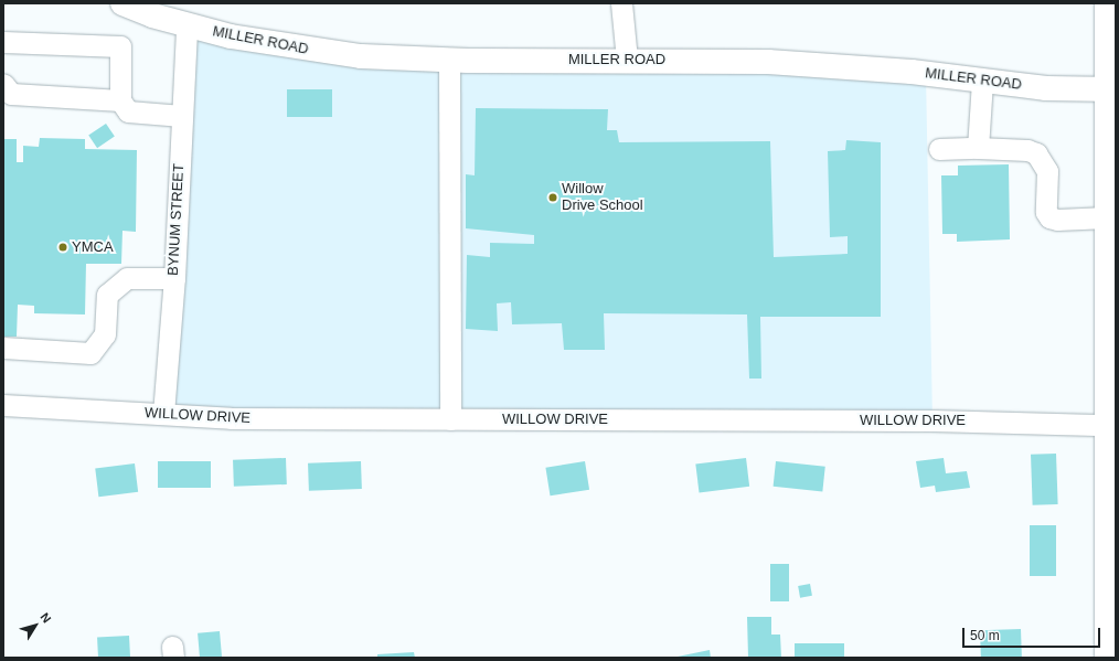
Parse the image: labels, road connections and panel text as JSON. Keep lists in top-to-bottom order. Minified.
{"streets":{"main road":["MILLER ROAD"],"street":["BYNUM STREET","WILLOW DRIVE"]},"crossings":[["MILLER ROAD","BYNUM STREET"],["BYNUM STREET","WILLOW DRIVE"]],"places":["Willow Drive School","YMCA"],"scale_bar":"50 m","north":"top right"}
